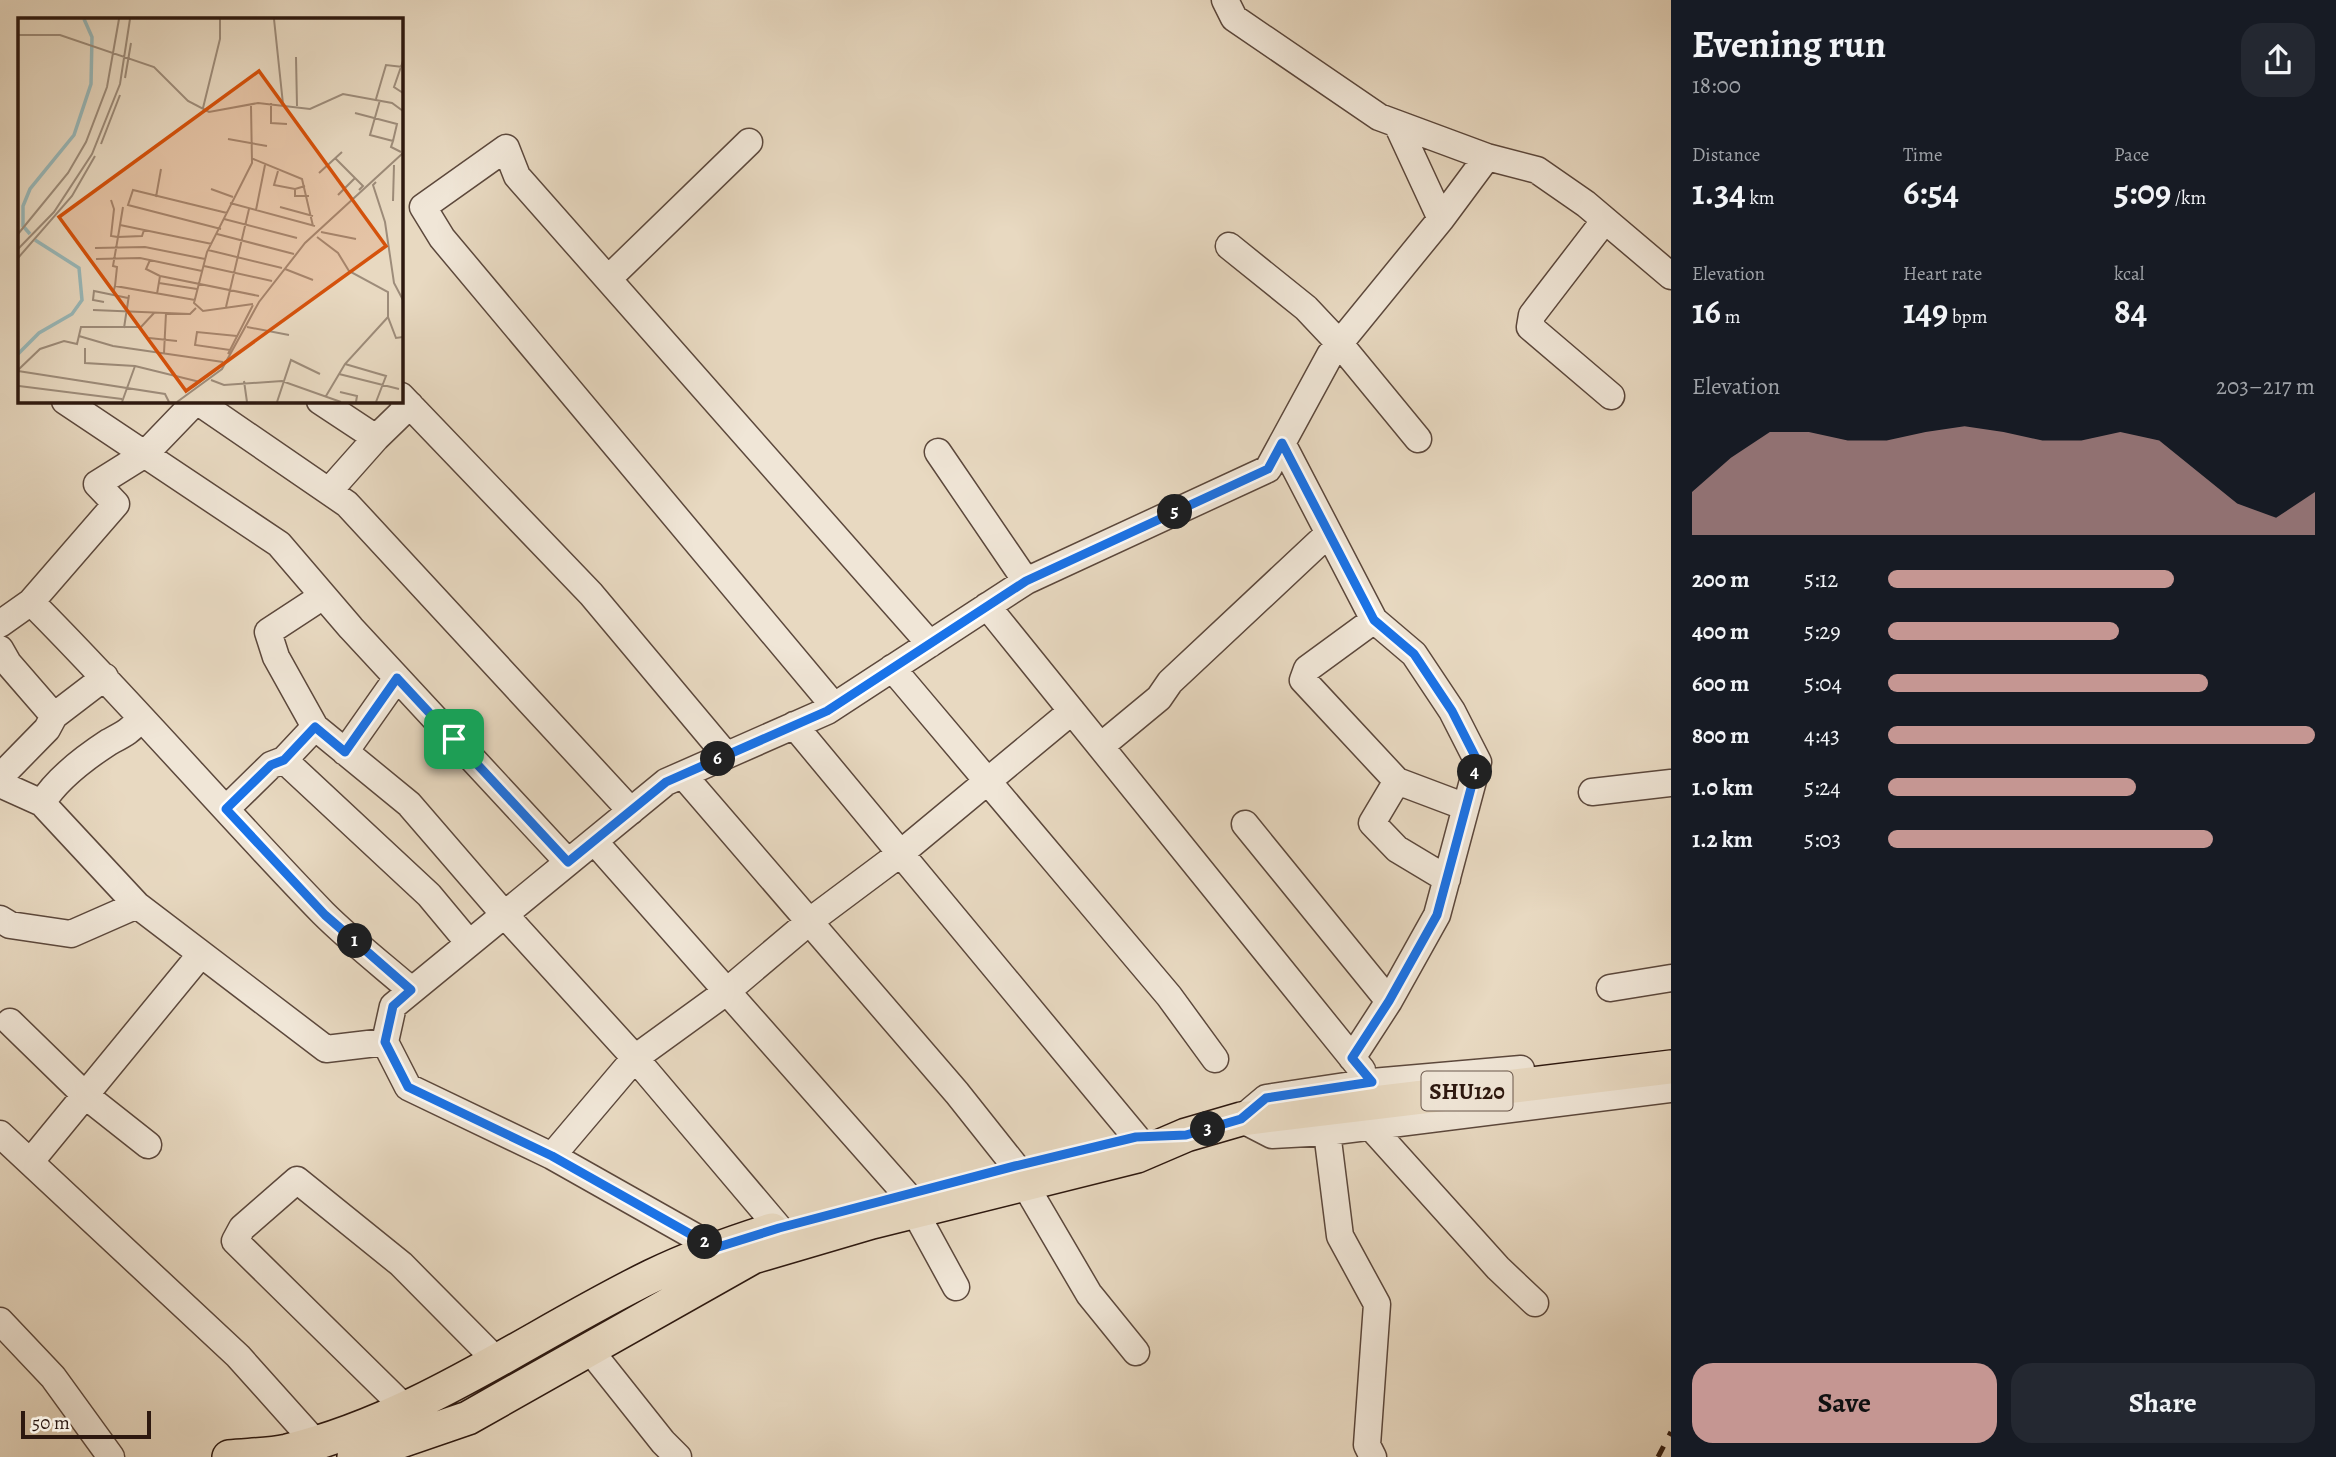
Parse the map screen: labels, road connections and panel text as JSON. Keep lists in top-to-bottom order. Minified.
{"streets":{"main road":["SHU120"]},"scale_bar":"50 m","page":{"heading":["Evening run","18:00"],"stats":[["Distance","1.34 km"],["Time","6:54"],["Pace","5:09 /km"],["Elevation","16 m"],["Heart rate","149 bpm"],["kcal","84"]],"chart":["Elevation","203–217 m"],"pins":["5","6","4","1","3","2"],"list":[{"name":"200 m","note":"5:12"},{"name":"400 m","note":"5:29"},{"name":"600 m","note":"5:04"},{"name":"800 m","note":"4:43"},{"name":"1.0 km","note":"5:24"},{"name":"1.2 km","note":"5:03"}],"buttons":["Save","Share"],"scale":"50 m"}}
